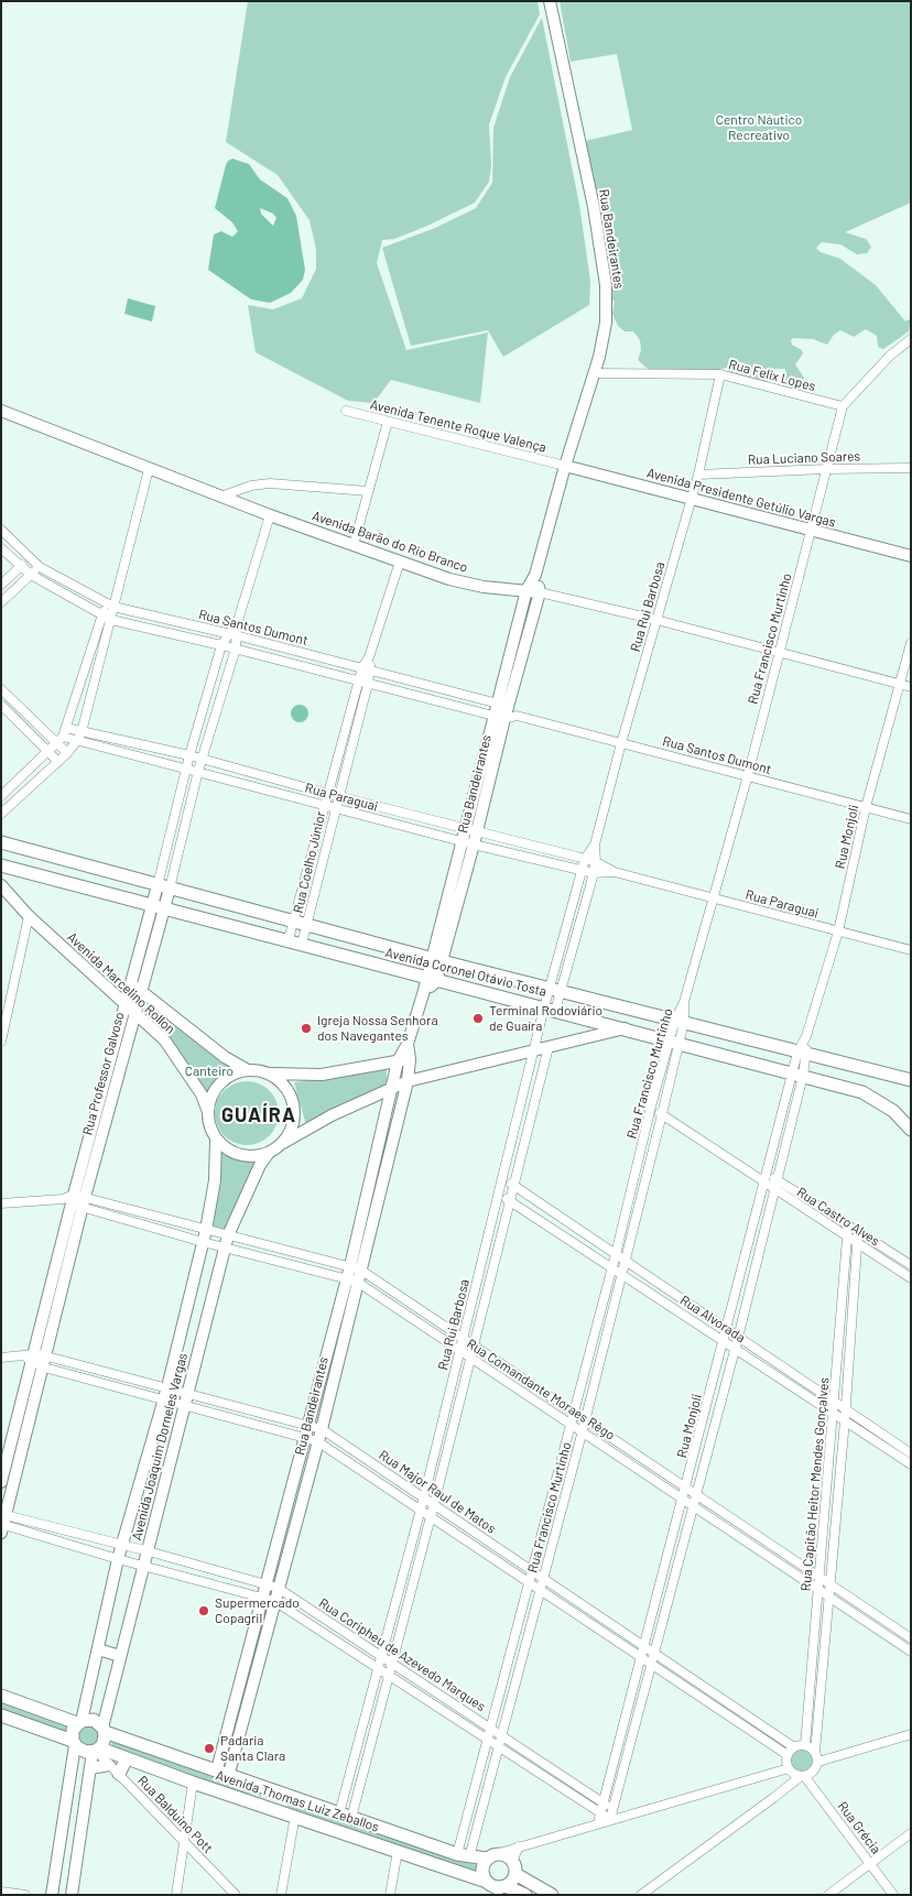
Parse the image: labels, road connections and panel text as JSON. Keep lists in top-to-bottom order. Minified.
{"streets":{"main road":["Avenida Coronel Otávio Tosta","Avenida Joaquim Dorneles Vargas","Avenida Thomas Luiz Zeballos"],"street":["Rua Bandeirantes","Rua Felix Lopes","Avenida Tenente Roque Valença","Rua Luciano Soares","Avenida Presidente Getúlio Vargas","Avenida Barão do Rio Branco","Rua Rui Barbosa","Rua Santos Dumont","Rua Francisco Murtinho","Rua Paraguai","Rua Monjoli","Rua Coelho Júnior","Avenida Marcelino Rollon","Rua Professor Galvoso","Rua Castro Alves","Rua Alvorada","Rua Comandante Moraes Rêgo","Rua Capitão Heitor Mendes Gonçalves","Rua Major Raul de Matos","Rua Coripheu de Azevedo Marques","Rua Balduino Pott","Rua Grécia"]},"crossings":[["Rua Bandeirantes","Rua Felix Lopes"],["Rua Bandeirantes","Avenida Tenente Roque Valença"],["Rua Bandeirantes","Avenida Presidente Getúlio Vargas"],["Rua Bandeirantes","Avenida Barão do Rio Branco"],["Rua Bandeirantes","Rua Santos Dumont"],["Rua Bandeirantes","Rua Paraguai"],["Rua Bandeirantes","Avenida Coronel Otávio Tosta"],["Rua Bandeirantes","Rua Comandante Moraes Rêgo"],["Rua Bandeirantes","Rua Major Raul de Matos"],["Rua Bandeirantes","Rua Coripheu de Azevedo Marques"],["Rua Bandeirantes","Avenida Thomas Luiz Zeballos"],["Rua Felix Lopes","Rua Rui Barbosa"],["Rua Felix Lopes","Rua Francisco Murtinho"],["Avenida Tenente Roque Valença","Avenida Presidente Getúlio Vargas"],["Rua Luciano Soares","Rua Rui Barbosa"],["Rua Luciano Soares","Rua Francisco Murtinho"],["Avenida Presidente Getúlio Vargas","Rua Rui Barbosa"],["Avenida Presidente Getúlio Vargas","Rua Francisco Murtinho"],["Avenida Barão do Rio Branco","Rua Rui Barbosa"],["Avenida Barão do Rio Branco","Rua Francisco Murtinho"],["Avenida Barão do Rio Branco","Rua Monjoli"],["Avenida Barão do Rio Branco","Rua Coelho Júnior"],["Avenida Barão do Rio Branco","Rua Professor Galvoso"],["Rua Rui Barbosa","Rua Santos Dumont"],["Rua Rui Barbosa","Rua Paraguai"],["Rua Rui Barbosa","Avenida Coronel Otávio Tosta"],["Rua Rui Barbosa","Rua Alvorada"],["Rua Rui Barbosa","Rua Comandante Moraes Rêgo"],["Rua Rui Barbosa","Rua Major Raul de Matos"],["Rua Rui Barbosa","Rua Coripheu de Azevedo Marques"],["Rua Rui Barbosa","Avenida Thomas Luiz Zeballos"],["Rua Santos Dumont","Rua Francisco Murtinho"],["Rua Santos Dumont","Rua Monjoli"],["Rua Santos Dumont","Rua Coelho Júnior"],["Rua Santos Dumont","Rua Professor Galvoso"],["Rua Francisco Murtinho","Rua Paraguai"],["Rua Francisco Murtinho","Avenida Coronel Otávio Tosta"],["Rua Francisco Murtinho","Rua Castro Alves"],["Rua Francisco Murtinho","Rua Alvorada"],["Rua Francisco Murtinho","Rua Comandante Moraes Rêgo"],["Rua Francisco Murtinho","Rua Major Raul de Matos"],["Rua Francisco Murtinho","Rua Coripheu de Azevedo Marques"],["Rua Francisco Murtinho","Avenida Thomas Luiz Zeballos"],["Rua Paraguai","Rua Monjoli"],["Rua Paraguai","Rua Coelho Júnior"],["Rua Paraguai","Rua Professor Galvoso"],["Rua Monjoli","Avenida Coronel Otávio Tosta"],["Rua Monjoli","Rua Castro Alves"],["Rua Monjoli","Rua Alvorada"],["Rua Monjoli","Rua Comandante Moraes Rêgo"],["Rua Monjoli","Rua Major Raul de Matos"],["Rua Monjoli","Rua Coripheu de Azevedo Marques"],["Rua Monjoli","Avenida Thomas Luiz Zeballos"],["Rua Coelho Júnior","Avenida Coronel Otávio Tosta"],["Avenida Coronel Otávio Tosta","Rua Professor Galvoso"],["Avenida Marcelino Rollon","Rua Professor Galvoso"],["Avenida Marcelino Rollon","Avenida Joaquim Dorneles Vargas"],["Rua Professor Galvoso","Rua Comandante Moraes Rêgo"],["Rua Professor Galvoso","Rua Major Raul de Matos"],["Rua Professor Galvoso","Rua Coripheu de Azevedo Marques"],["Rua Castro Alves","Rua Capitão Heitor Mendes Gonçalves"],["Rua Alvorada","Rua Capitão Heitor Mendes Gonçalves"],["Rua Comandante Moraes Rêgo","Avenida Joaquim Dorneles Vargas"],["Rua Comandante Moraes Rêgo","Rua Capitão Heitor Mendes Gonçalves"],["Avenida Joaquim Dorneles Vargas","Rua Major Raul de Matos"],["Avenida Joaquim Dorneles Vargas","Rua Coripheu de Azevedo Marques"],["Avenida Joaquim Dorneles Vargas","Avenida Thomas Luiz Zeballos"],["Avenida Joaquim Dorneles Vargas","Rua Balduino Pott"],["Rua Capitão Heitor Mendes Gonçalves","Rua Major Raul de Matos"],["Rua Capitão Heitor Mendes Gonçalves","Rua Grécia"],["Rua Major Raul de Matos","Rua Grécia"],["Rua Coripheu de Azevedo Marques","Avenida Thomas Luiz Zeballos"],["Avenida Thomas Luiz Zeballos","Rua Balduino Pott"]],"districts":["GUAÍRA"],"parks":["Centro Náutico Recreativo","Canteiro"],"places":["Terminal Rodoviário de Guaíra","Igreja Nossa Senhora dos Navegantes","Supermercado Copagril","Padaria Santa Clara"]}
